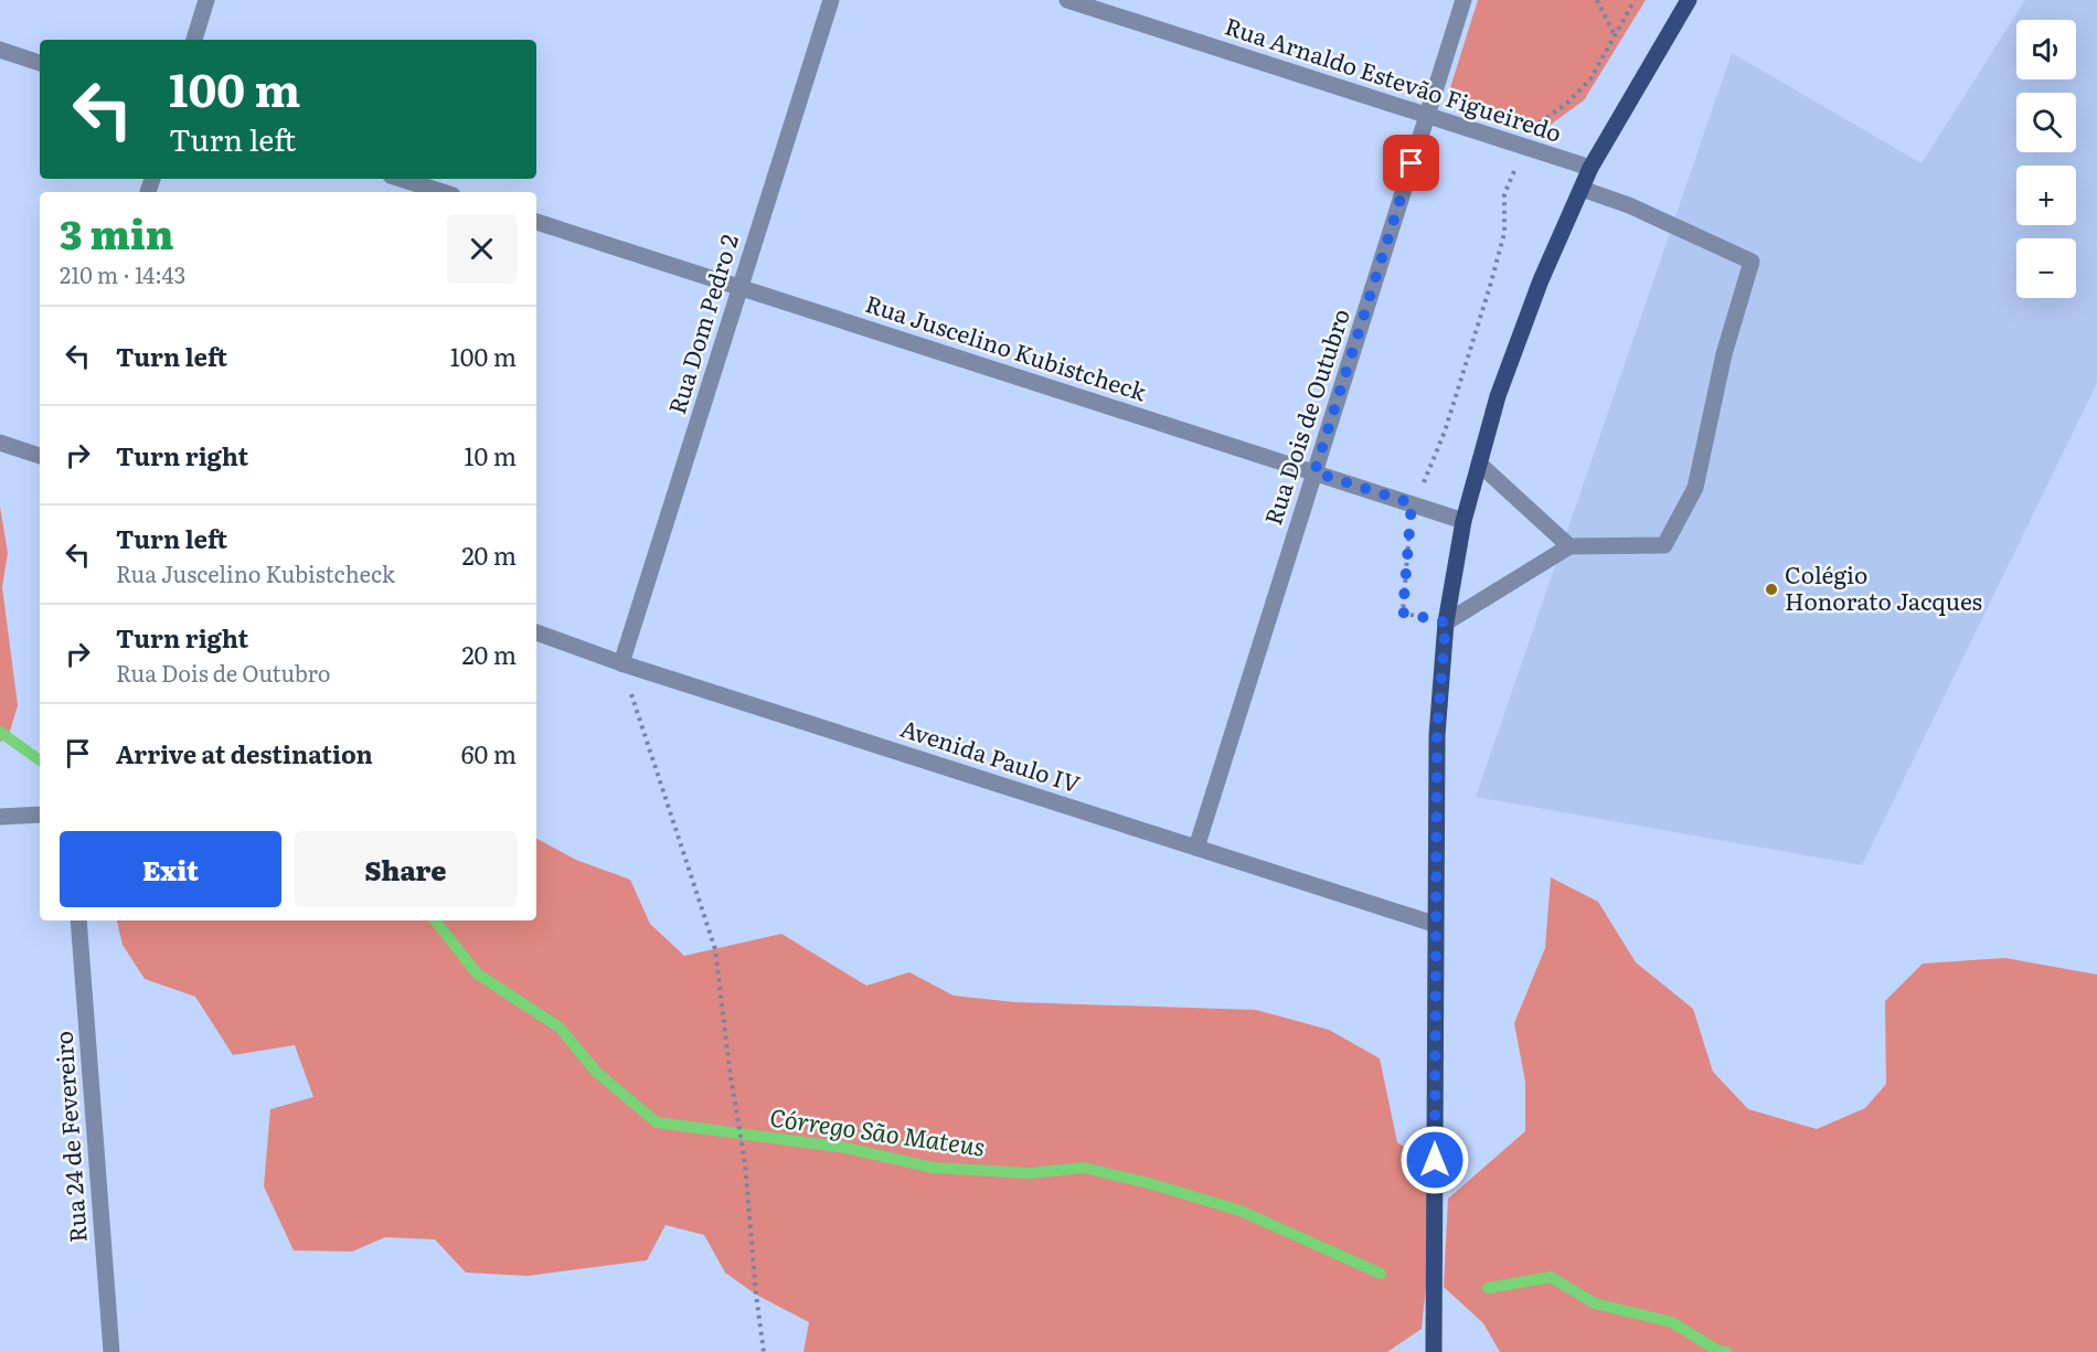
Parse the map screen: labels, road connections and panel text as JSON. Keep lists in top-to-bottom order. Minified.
{"streets":{"street":["Rua Arnaldo Estevão Figueiredo","Rua Dom Pedro 2","Rua Juscelino Kubistcheck","Rua Dois de Outubro","Avenida Paulo IV","Rua 24 de Fevereiro"]},"crossings":[["Rua Arnaldo Estevão Figueiredo","Rua Dois de Outubro"],["Rua Dom Pedro 2","Rua Juscelino Kubistcheck"],["Rua Dom Pedro 2","Avenida Paulo IV"],["Rua Juscelino Kubistcheck","Rua Dois de Outubro"],["Rua Dois de Outubro","Avenida Paulo IV"]],"water":["Córrego São Mateus"],"places":["Colégio Honorato Jacques"],"page":{"map_buttons":["+","−"],"turn":["100 m","Turn left"],"heading":["3 min","210 m · 14:43"],"list":[{"name":"Turn left","value":"100 m"},{"name":"Turn right","value":"10 m"},{"name":"Turn left","note":"Rua Juscelino Kubistcheck","value":"20 m"},{"name":"Turn right","note":"Rua Dois de Outubro","value":"20 m"},{"name":"Arrive at destination","value":"60 m"}],"buttons":["Exit","Share"]}}
